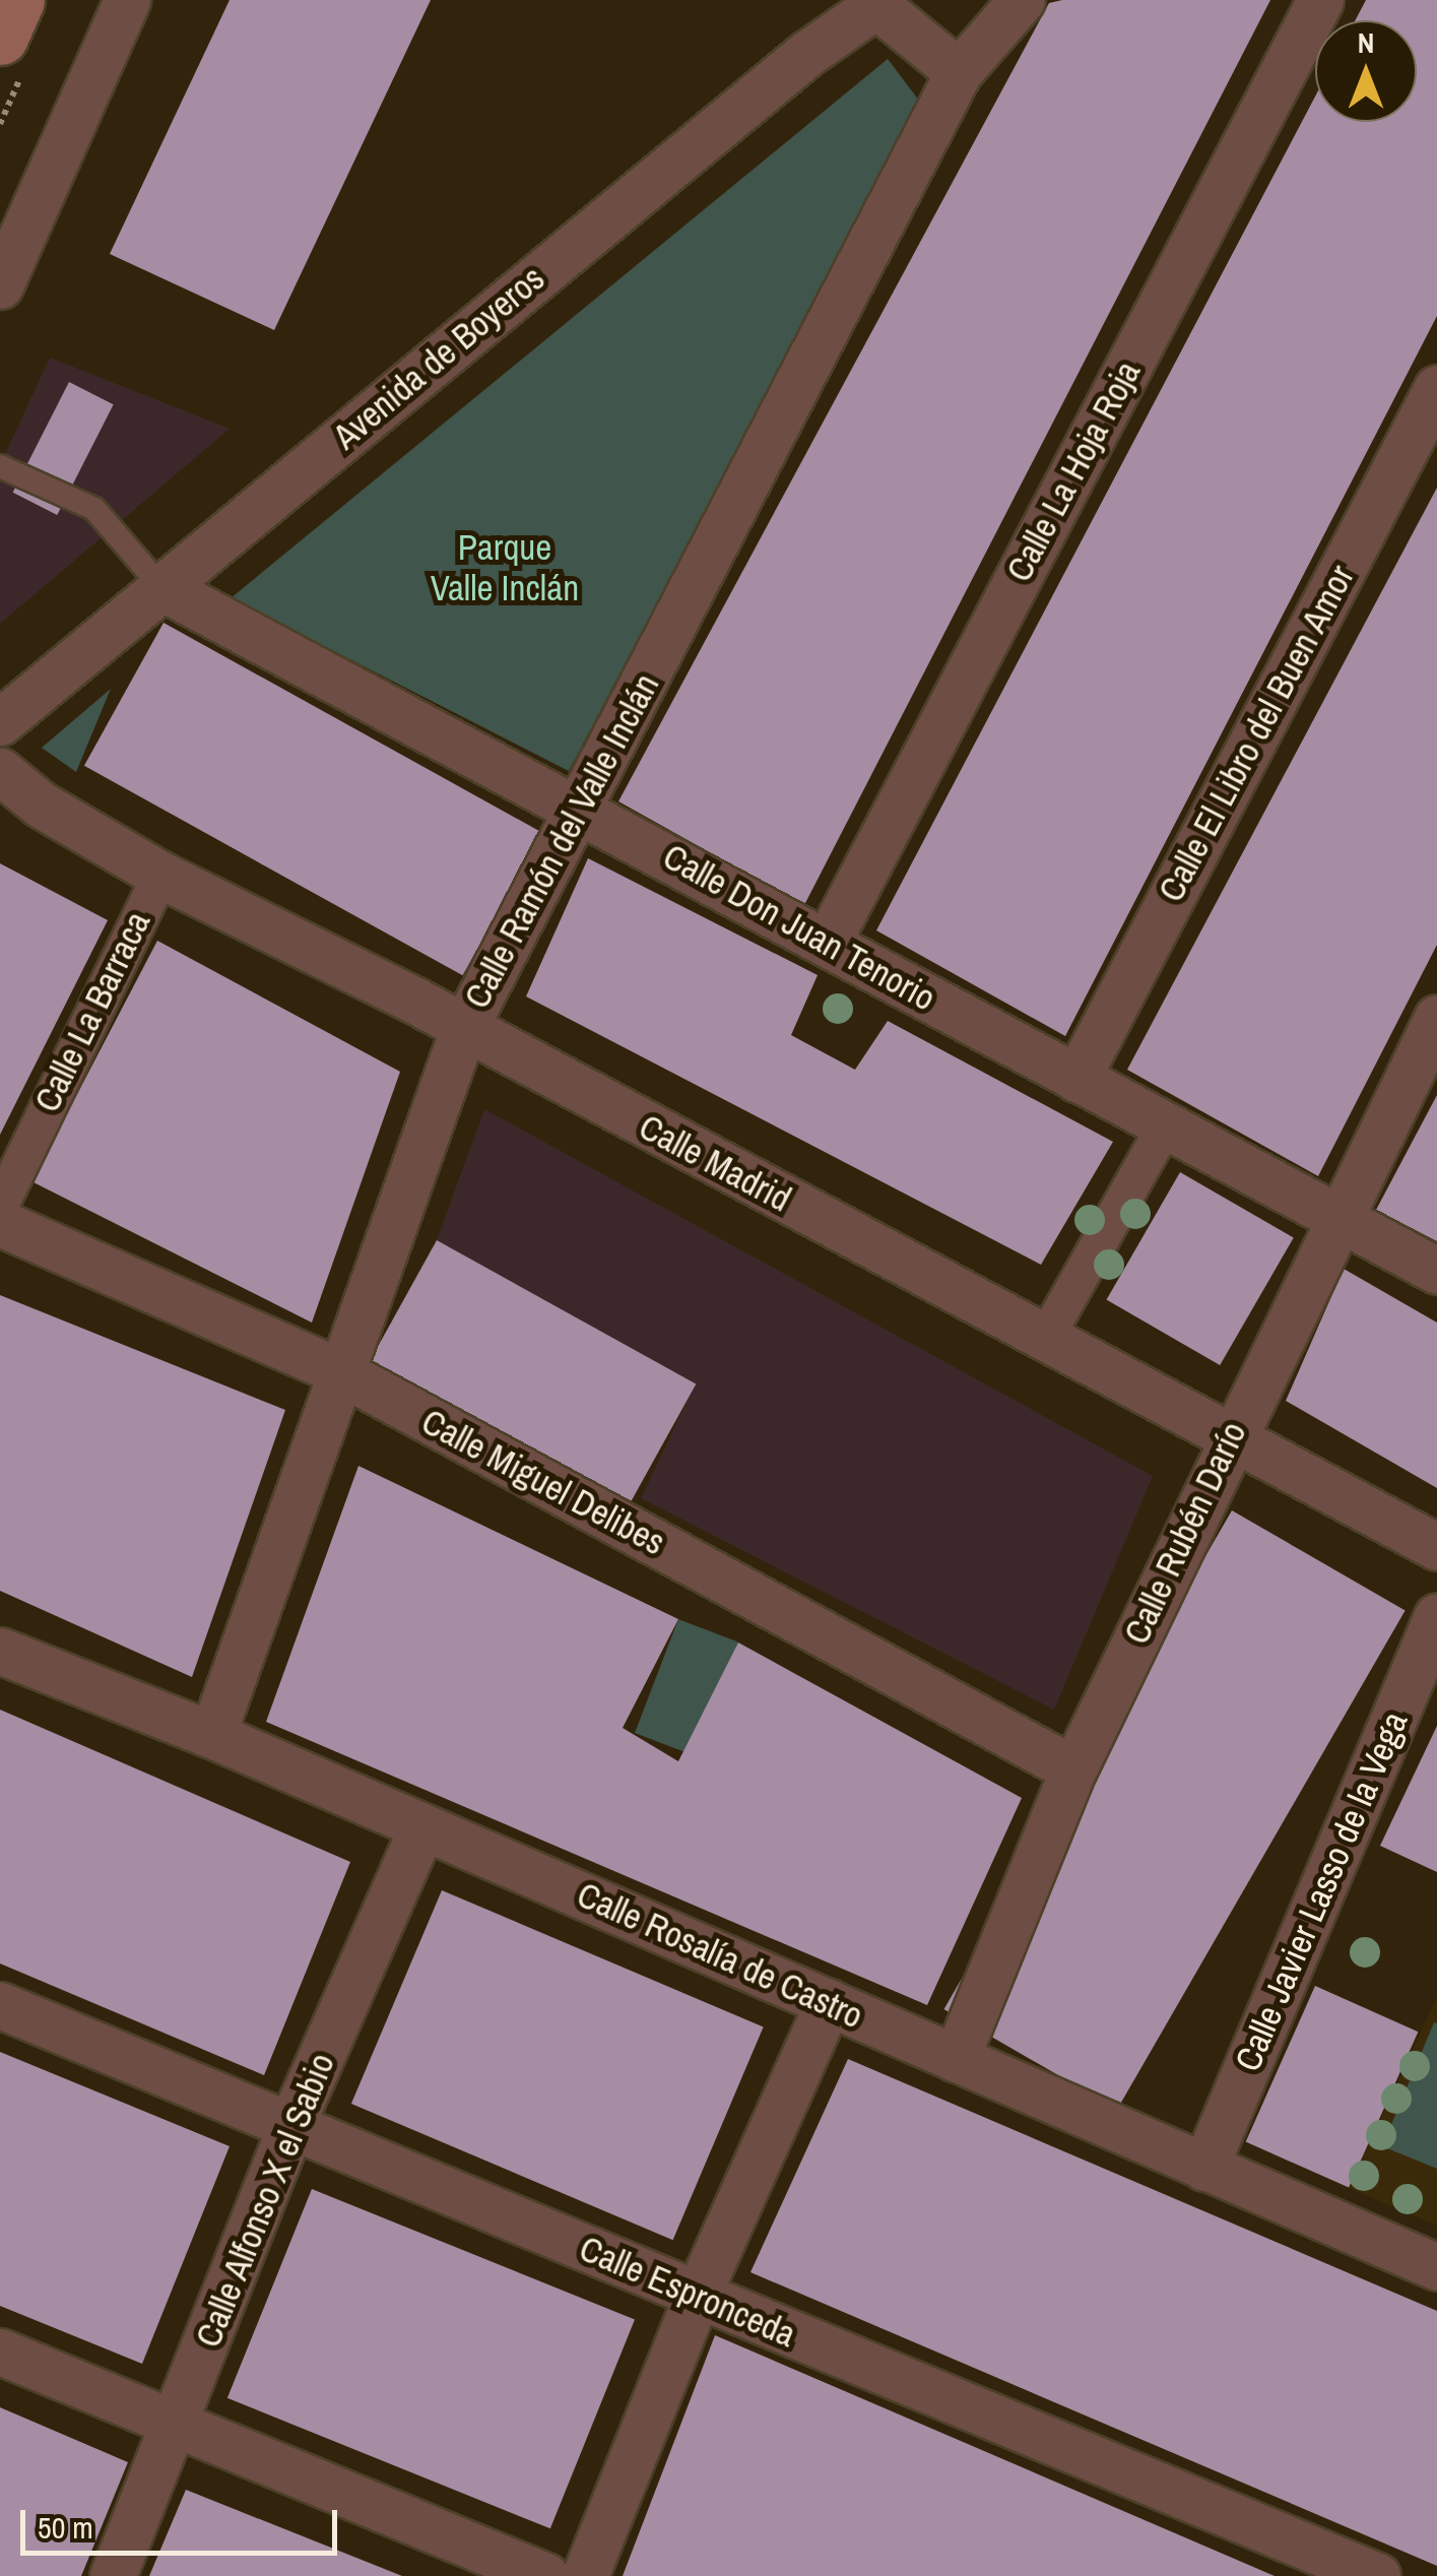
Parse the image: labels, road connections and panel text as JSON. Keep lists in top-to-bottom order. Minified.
{"streets":{"street":["Avenida de Boyeros","Calle La Hoja Roja","Calle El Libro del Buen Amor","Calle Ramón del Valle Inclán","Calle Don Juan Tenorio","Calle La Barraca","Calle Madrid","Calle Miguel Delibes","Calle Rubén Darío","Calle Javier Lasso de la Vega","Calle Rosalía de Castro","Calle Alfonso X el Sabio","Calle Espronceda"]},"crossings":[["Avenida de Boyeros","Calle Don Juan Tenorio"],["Calle La Hoja Roja","Calle Don Juan Tenorio"],["Calle El Libro del Buen Amor","Calle Don Juan Tenorio"],["Calle Ramón del Valle Inclán","Calle Don Juan Tenorio"],["Calle Ramón del Valle Inclán","Calle Madrid"],["Calle Ramón del Valle Inclán","Calle Miguel Delibes"],["Calle Ramón del Valle Inclán","Calle Rosalía de Castro"],["Calle Don Juan Tenorio","Calle Rubén Darío"],["Calle La Barraca","Calle Madrid"],["Calle Madrid","Calle Rubén Darío"],["Calle Miguel Delibes","Calle Rubén Darío"],["Calle Rubén Darío","Calle Rosalía de Castro"],["Calle Javier Lasso de la Vega","Calle Rosalía de Castro"],["Calle Rosalía de Castro","Calle Alfonso X el Sabio"],["Calle Alfonso X el Sabio","Calle Espronceda"]],"parks":["Parque Valle Inclán"],"scale_bar":"50 m","north":"top"}
